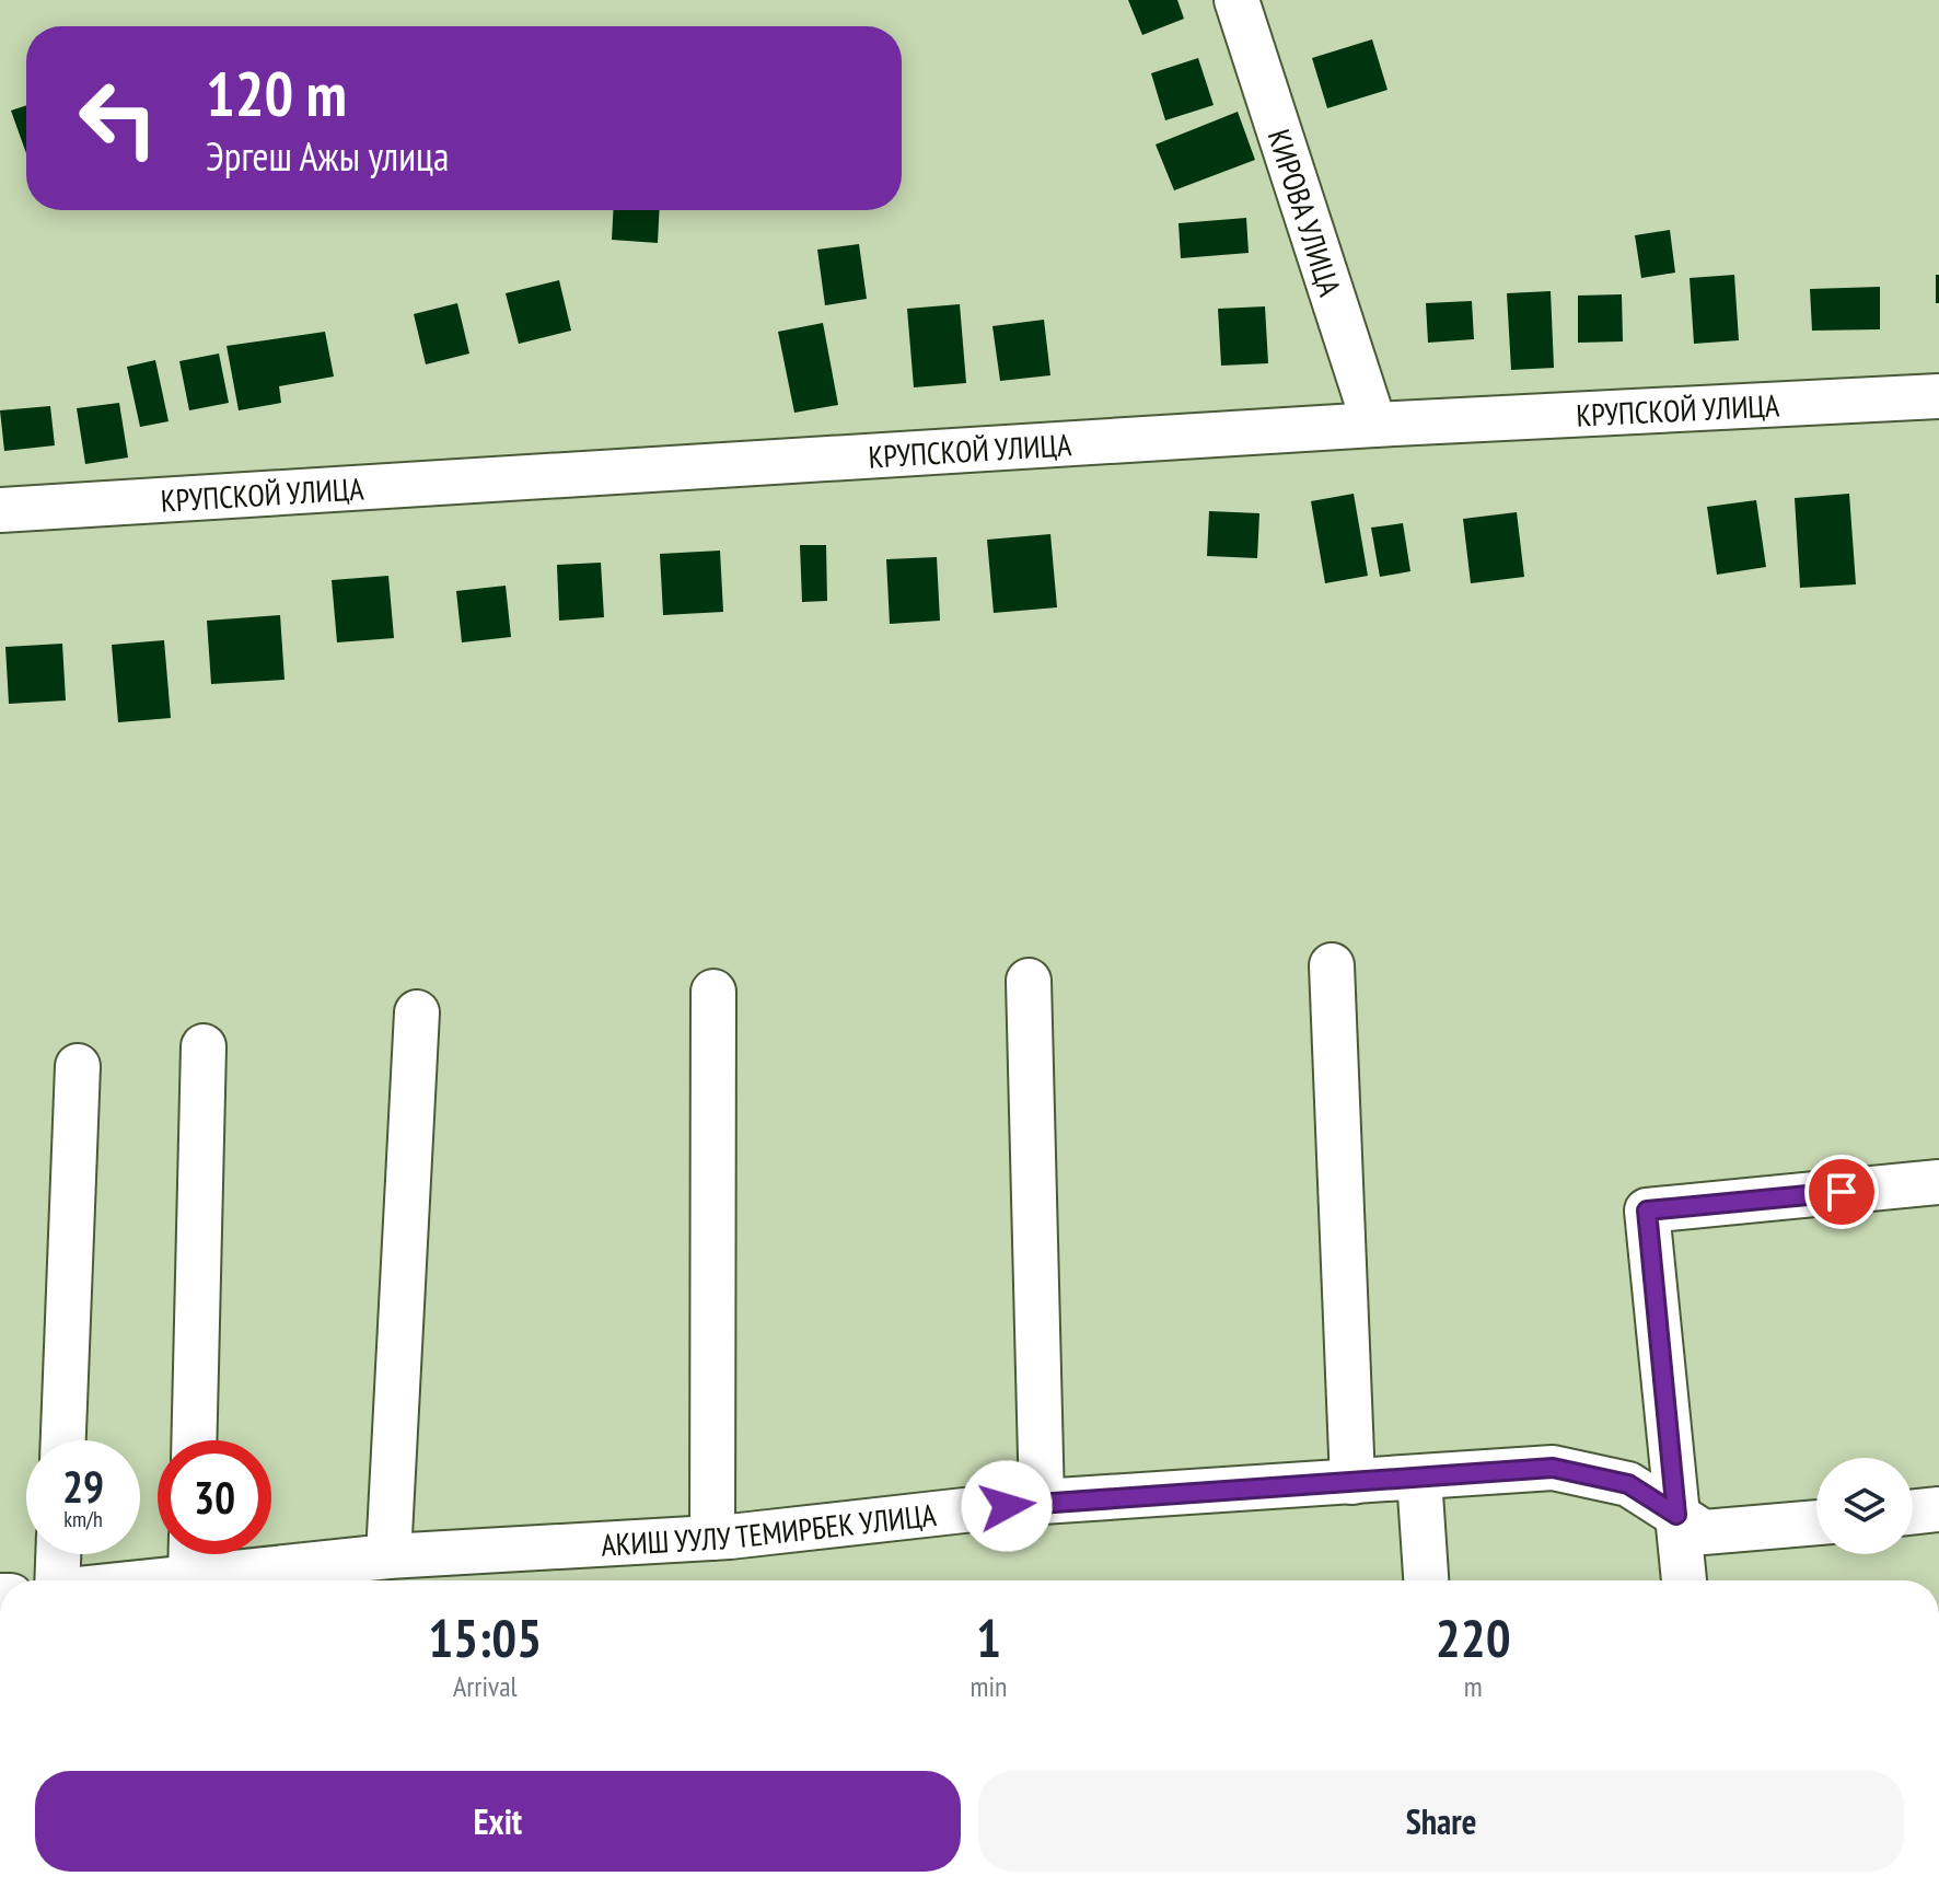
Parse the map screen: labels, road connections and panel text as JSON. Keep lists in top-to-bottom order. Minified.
{"streets":{"street":["КИРОВА УЛИЦА","КРУПСКОЙ УЛИЦА","АКИШ УУЛУ ТЕМИРБЕК УЛИЦА"]},"crossings":[["КИРОВА УЛИЦА","КРУПСКОЙ УЛИЦА"]],"page":{"turn":["120 m","Эргеш Ажы улица"],"speed":"29 km/h","limit":"30","eta":["15:05","Arrival","1","min","220","m"],"buttons":["Exit","Share"]}}
